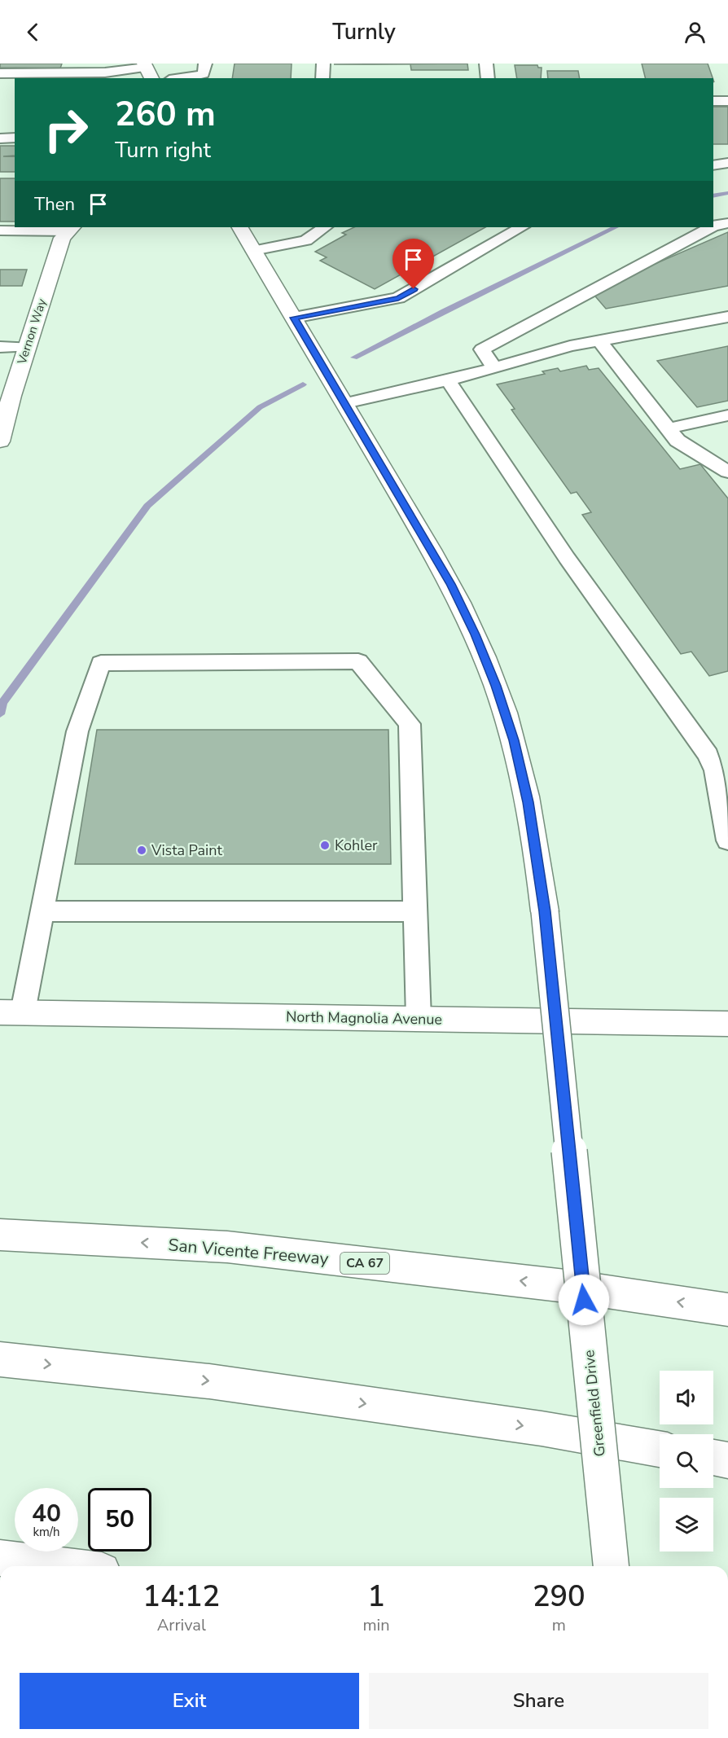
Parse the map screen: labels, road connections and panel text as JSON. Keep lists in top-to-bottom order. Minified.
{"streets":{"main road":["Vernon Way","North Magnolia Avenue","San Vicente Freeway","CA 67","Greenfield Drive"]},"places":["Kohler","Vista Paint"],"page":{"header":"Turnly","turn":["260 m","Turn right"],"then":"Then","speed":"40 km/h","limit":"50","eta":["14:12","Arrival","1","min","290","m"],"buttons":["Exit","Share"]}}
